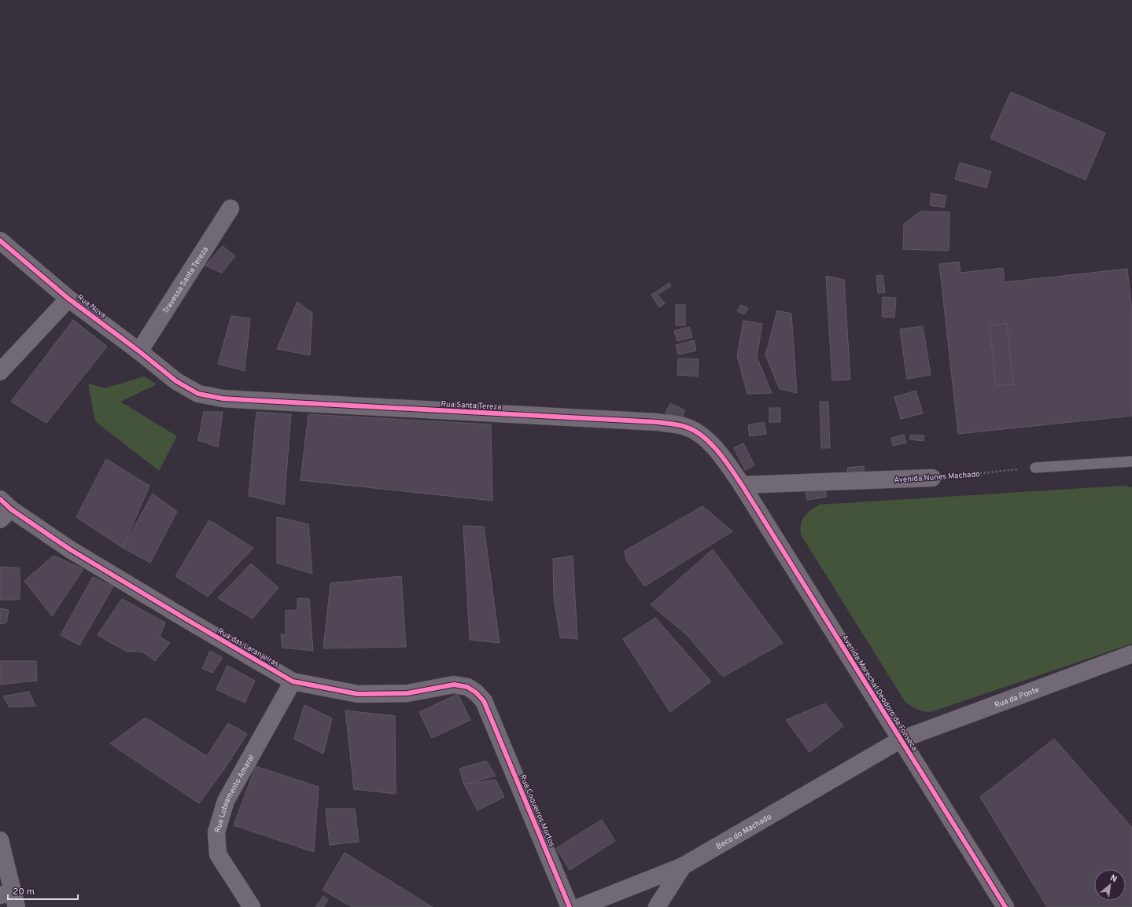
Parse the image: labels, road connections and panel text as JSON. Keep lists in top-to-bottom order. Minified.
{"streets":{"street":["Travessa Santa Tereza","Rua Nova","Rua Santa Tereza","Avenida Nunes Machado","Rua das Laranjeiras","Avenida Marechal Deodoro da Fonseca","Rua da Ponte","Rua Loteamento Amaral","Rua Coqueiros Mortos","Beco do Machado"]},"crossings":[["Travessa Santa Tereza","Rua Nova"],["Rua Nova","Rua Santa Tereza"],["Rua Santa Tereza","Avenida Nunes Machado"],["Rua Santa Tereza","Avenida Marechal Deodoro da Fonseca"],["Avenida Nunes Machado","Avenida Marechal Deodoro da Fonseca"],["Rua das Laranjeiras","Rua Loteamento Amaral"],["Rua das Laranjeiras","Rua Coqueiros Mortos"],["Avenida Marechal Deodoro da Fonseca","Rua da Ponte"],["Avenida Marechal Deodoro da Fonseca","Beco do Machado"],["Rua da Ponte","Beco do Machado"]],"scale_bar":"20 m","north":"top right"}
